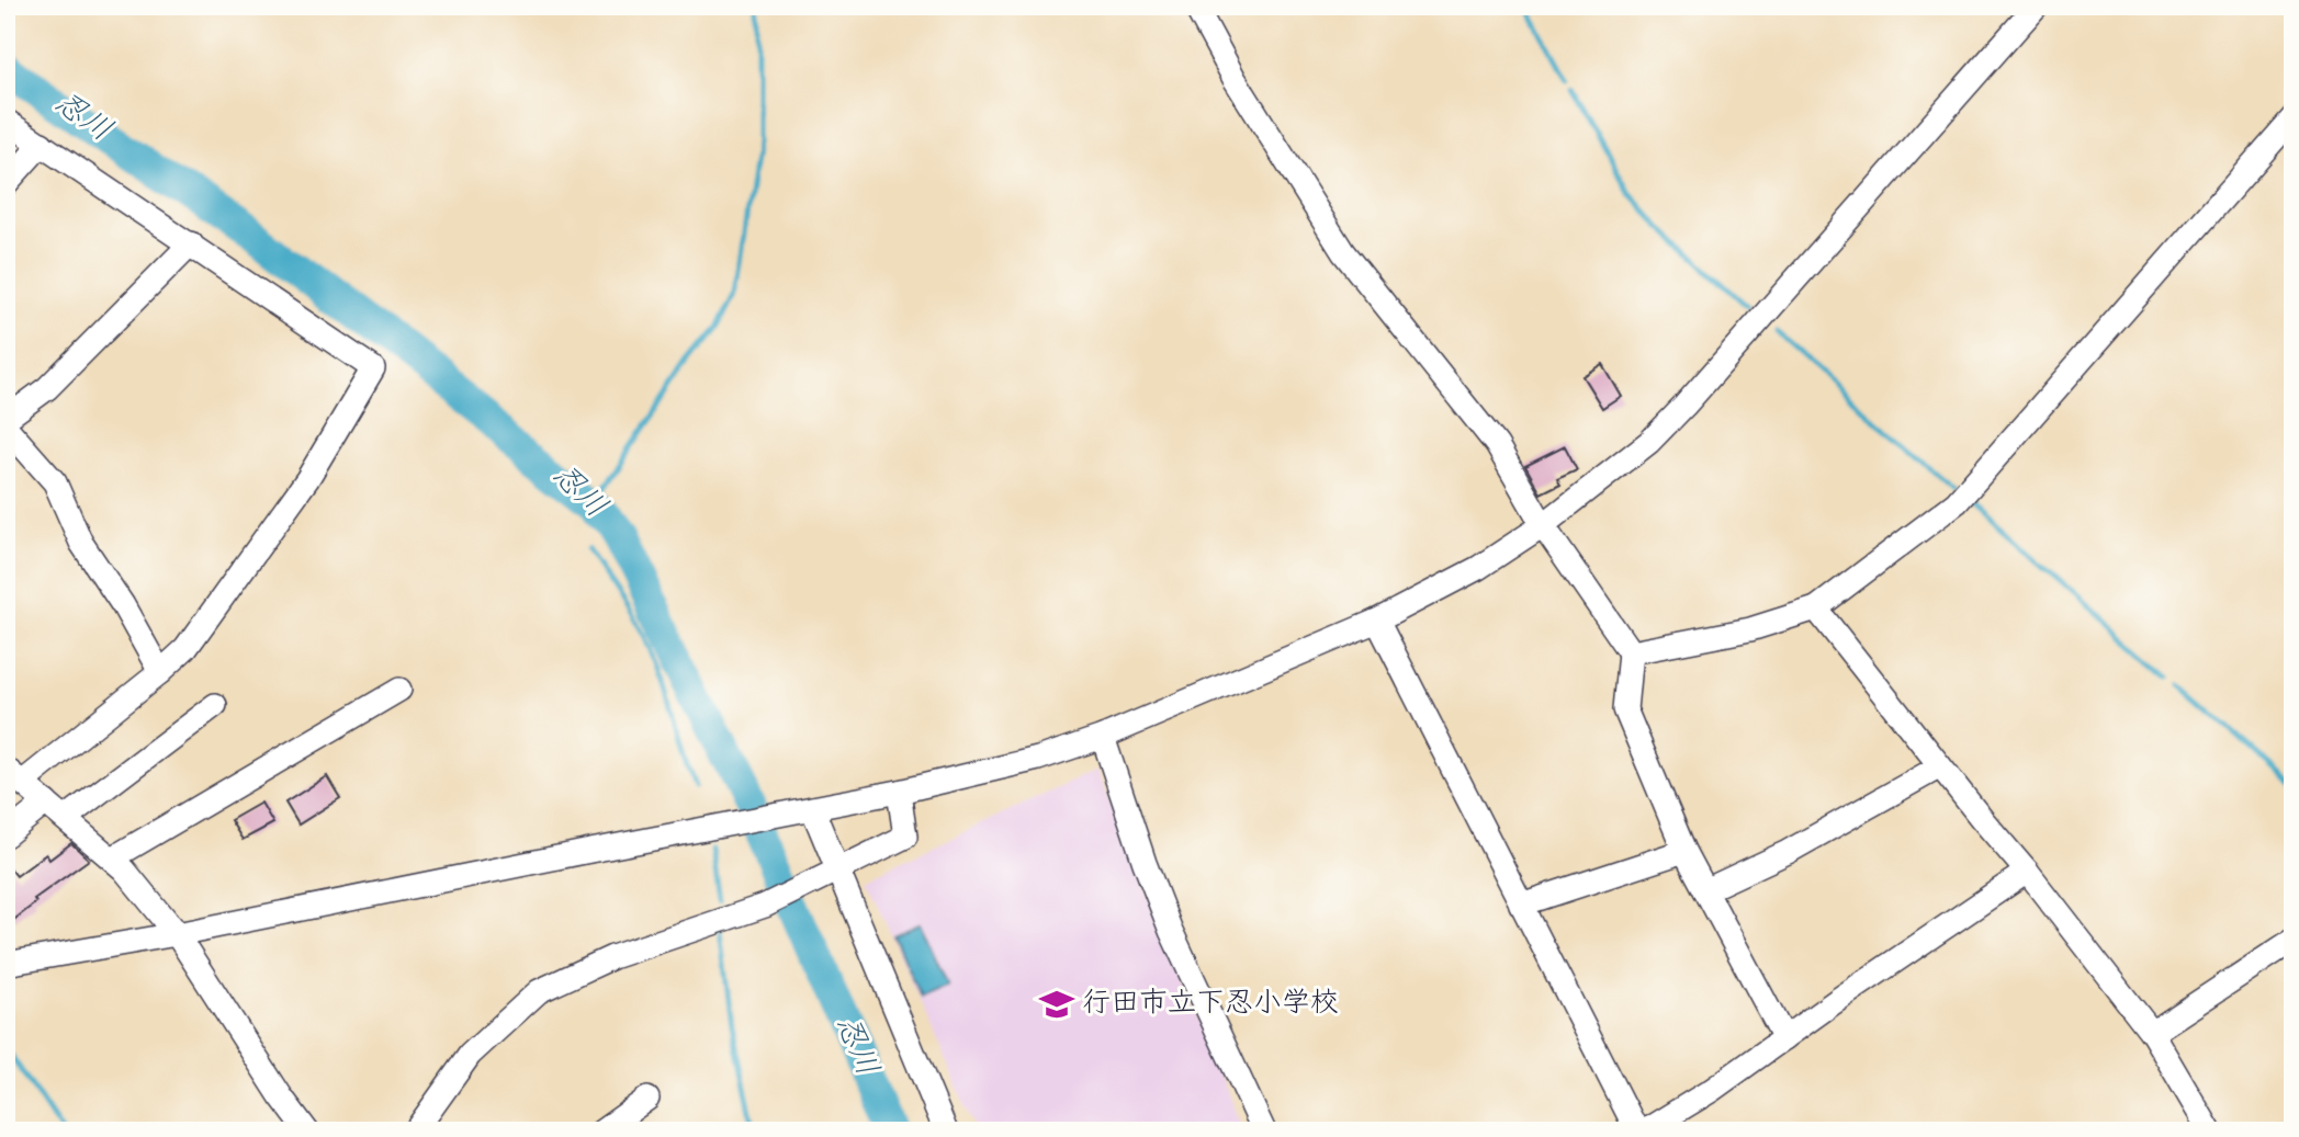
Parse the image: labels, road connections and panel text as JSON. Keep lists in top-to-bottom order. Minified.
{"water":["忍川"],"places":{"school or university":["行田市立下忍小学校"]}}
